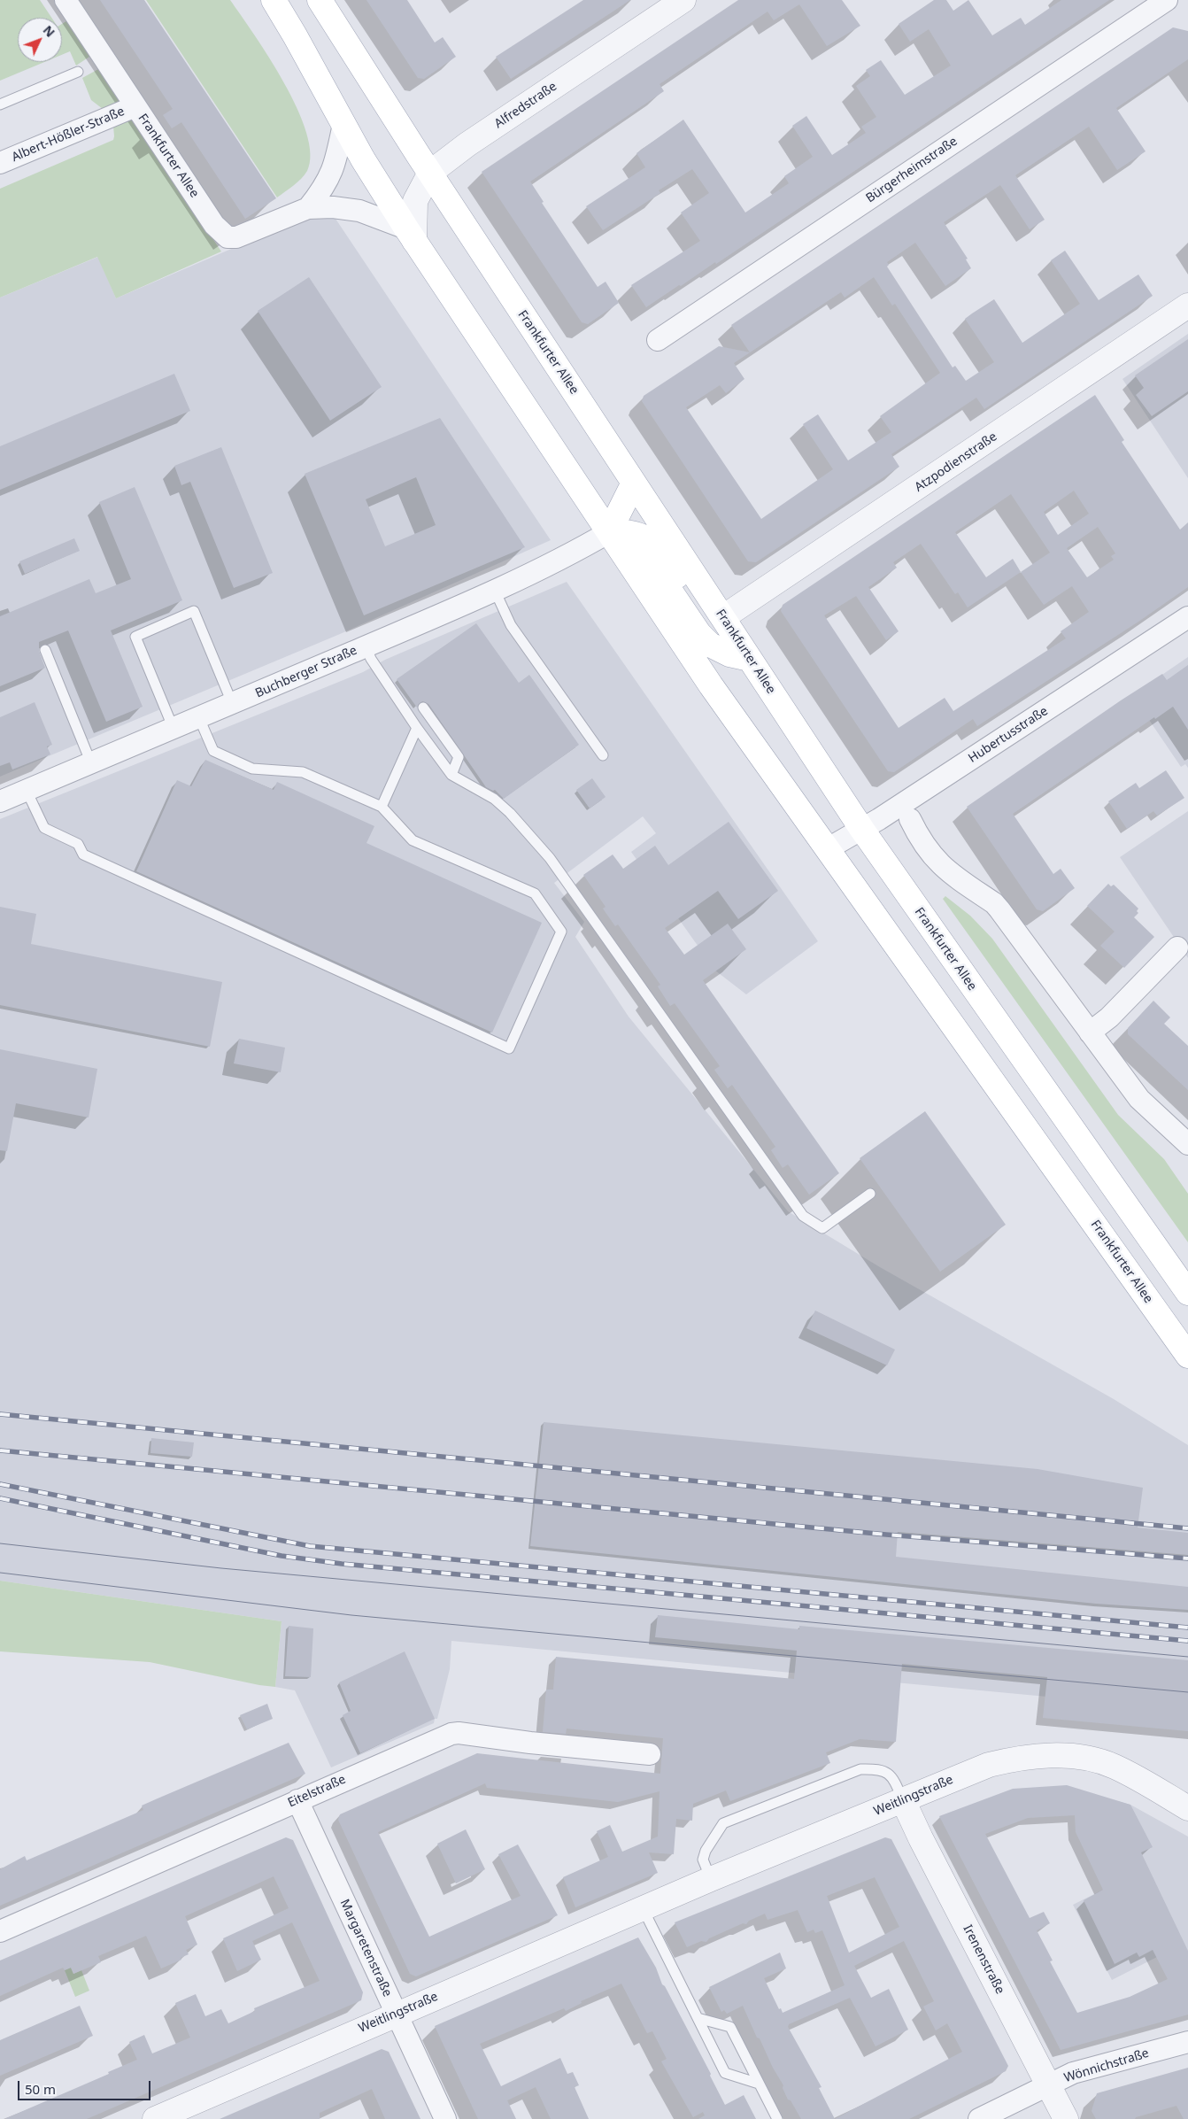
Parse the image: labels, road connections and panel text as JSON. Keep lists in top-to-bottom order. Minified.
{"streets":{"main road":["Frankfurter Allee"],"street":["Alfredstraße","Albert-Hößler-Straße","Bürgerheimstraße","Atzpodienstraße","Buchberger Straße","Hubertusstraße","Eitelstraße","Weitlingstraße","Margaretenstraße","Irenenstraße","Wönnichstraße"]},"crossings":[["Alfredstraße","Frankfurter Allee"],["Albert-Hößler-Straße","Frankfurter Allee"],["Frankfurter Allee","Atzpodienstraße"],["Frankfurter Allee","Buchberger Straße"],["Frankfurter Allee","Hubertusstraße"],["Eitelstraße","Margaretenstraße"],["Weitlingstraße","Margaretenstraße"],["Weitlingstraße","Irenenstraße"],["Irenenstraße","Wönnichstraße"]],"scale_bar":"50 m","north":"top right"}
